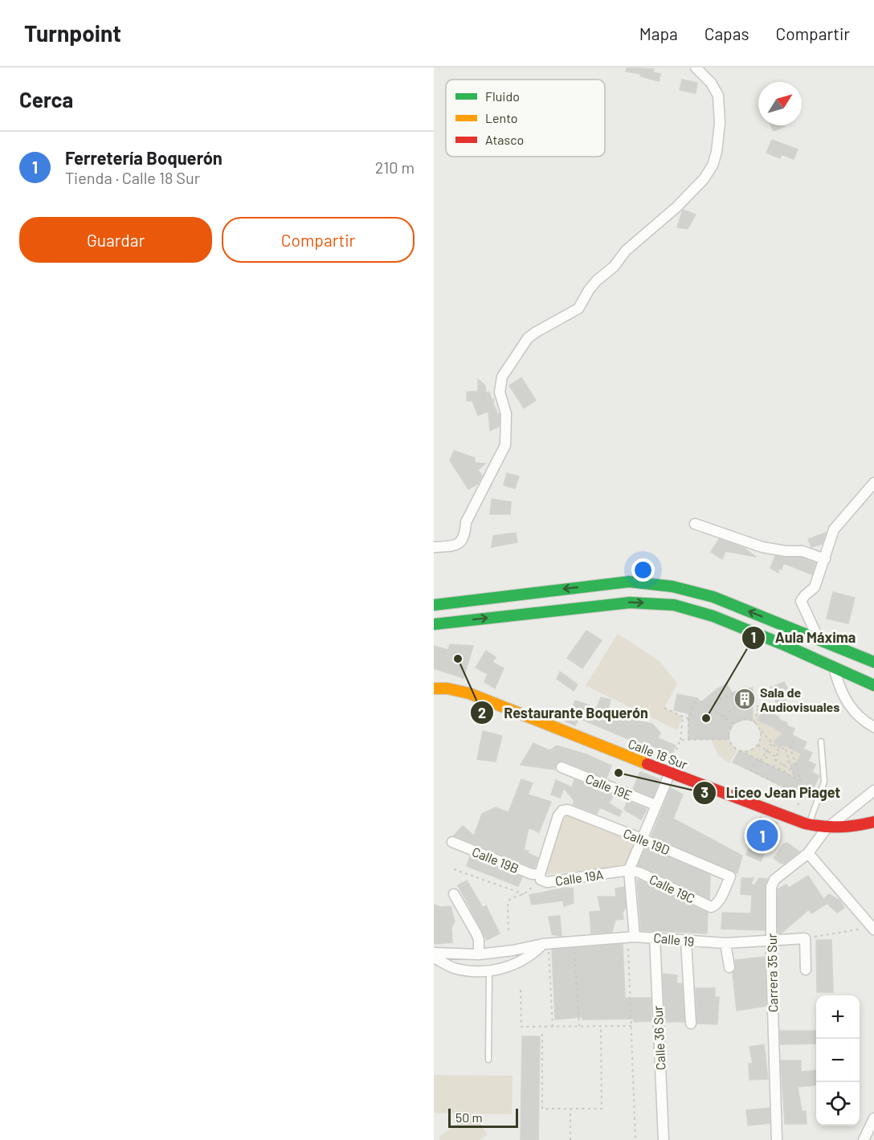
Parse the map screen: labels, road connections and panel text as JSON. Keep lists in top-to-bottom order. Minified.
{"streets":{"main road":["Calle 18 Sur"],"street":["Calle 19E","Calle 19D","Calle 19B","Calle 19A","Calle 19C","Calle 19","Carrera 35 Sur","Calle 36 Sur"]},"crossings":[["Calle 18 Sur","Carrera 35 Sur"],["Calle 19D","Calle 19B"],["Calle 19D","Calle 19A"],["Calle 19D","Calle 19C"],["Calle 19B","Calle 19A"],["Calle 19A","Calle 19C"],["Calle 19","Carrera 35 Sur"],["Calle 19","Calle 36 Sur"]],"places":{"other":["Restaurante Boquerón","Aula Máxima","Liceo Jean Piaget"],"building":["Sala de Audiovisuales"]},"legend":["Fluido","Lento","Atasco"],"scale_bar":"50 m","north":"top right","page":{"header":"Turnpoint","nav":["Mapa","Capas","Compartir"],"heading":"Cerca","list":[{"mark":"1","name":"Ferretería Boquerón","note":"Tienda · Calle 18 Sur","value":"210 m"}],"buttons":["Guardar","Compartir"],"pins":"1","map_buttons":["+","−"],"scale":"50 m"}}
